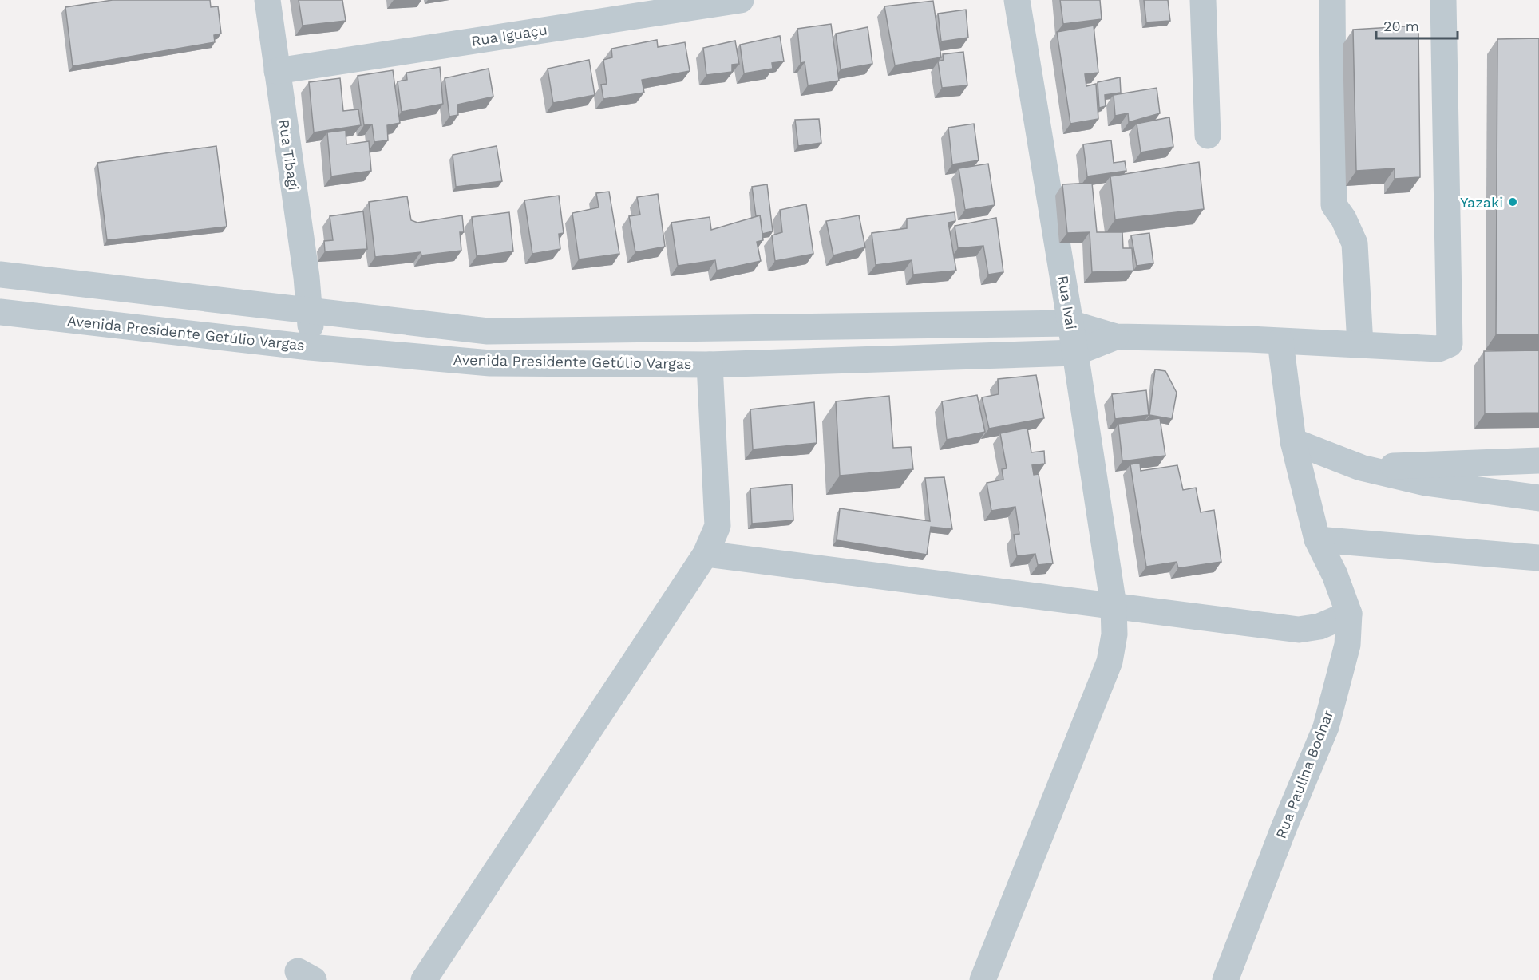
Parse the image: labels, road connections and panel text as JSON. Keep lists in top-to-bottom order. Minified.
{"streets":{"street":["Rua Iguaçu","Rua Tibagi","Rua Ivai","Avenida Presidente Getúlio Vargas","Rua Paulina Bodnar"]},"crossings":[["Rua Iguaçu","Rua Tibagi"],["Rua Tibagi","Avenida Presidente Getúlio Vargas"],["Rua Ivai","Avenida Presidente Getúlio Vargas"],["Avenida Presidente Getúlio Vargas","Rua Paulina Bodnar"]],"places":["Yazaki"],"scale_bar":"20 m"}
